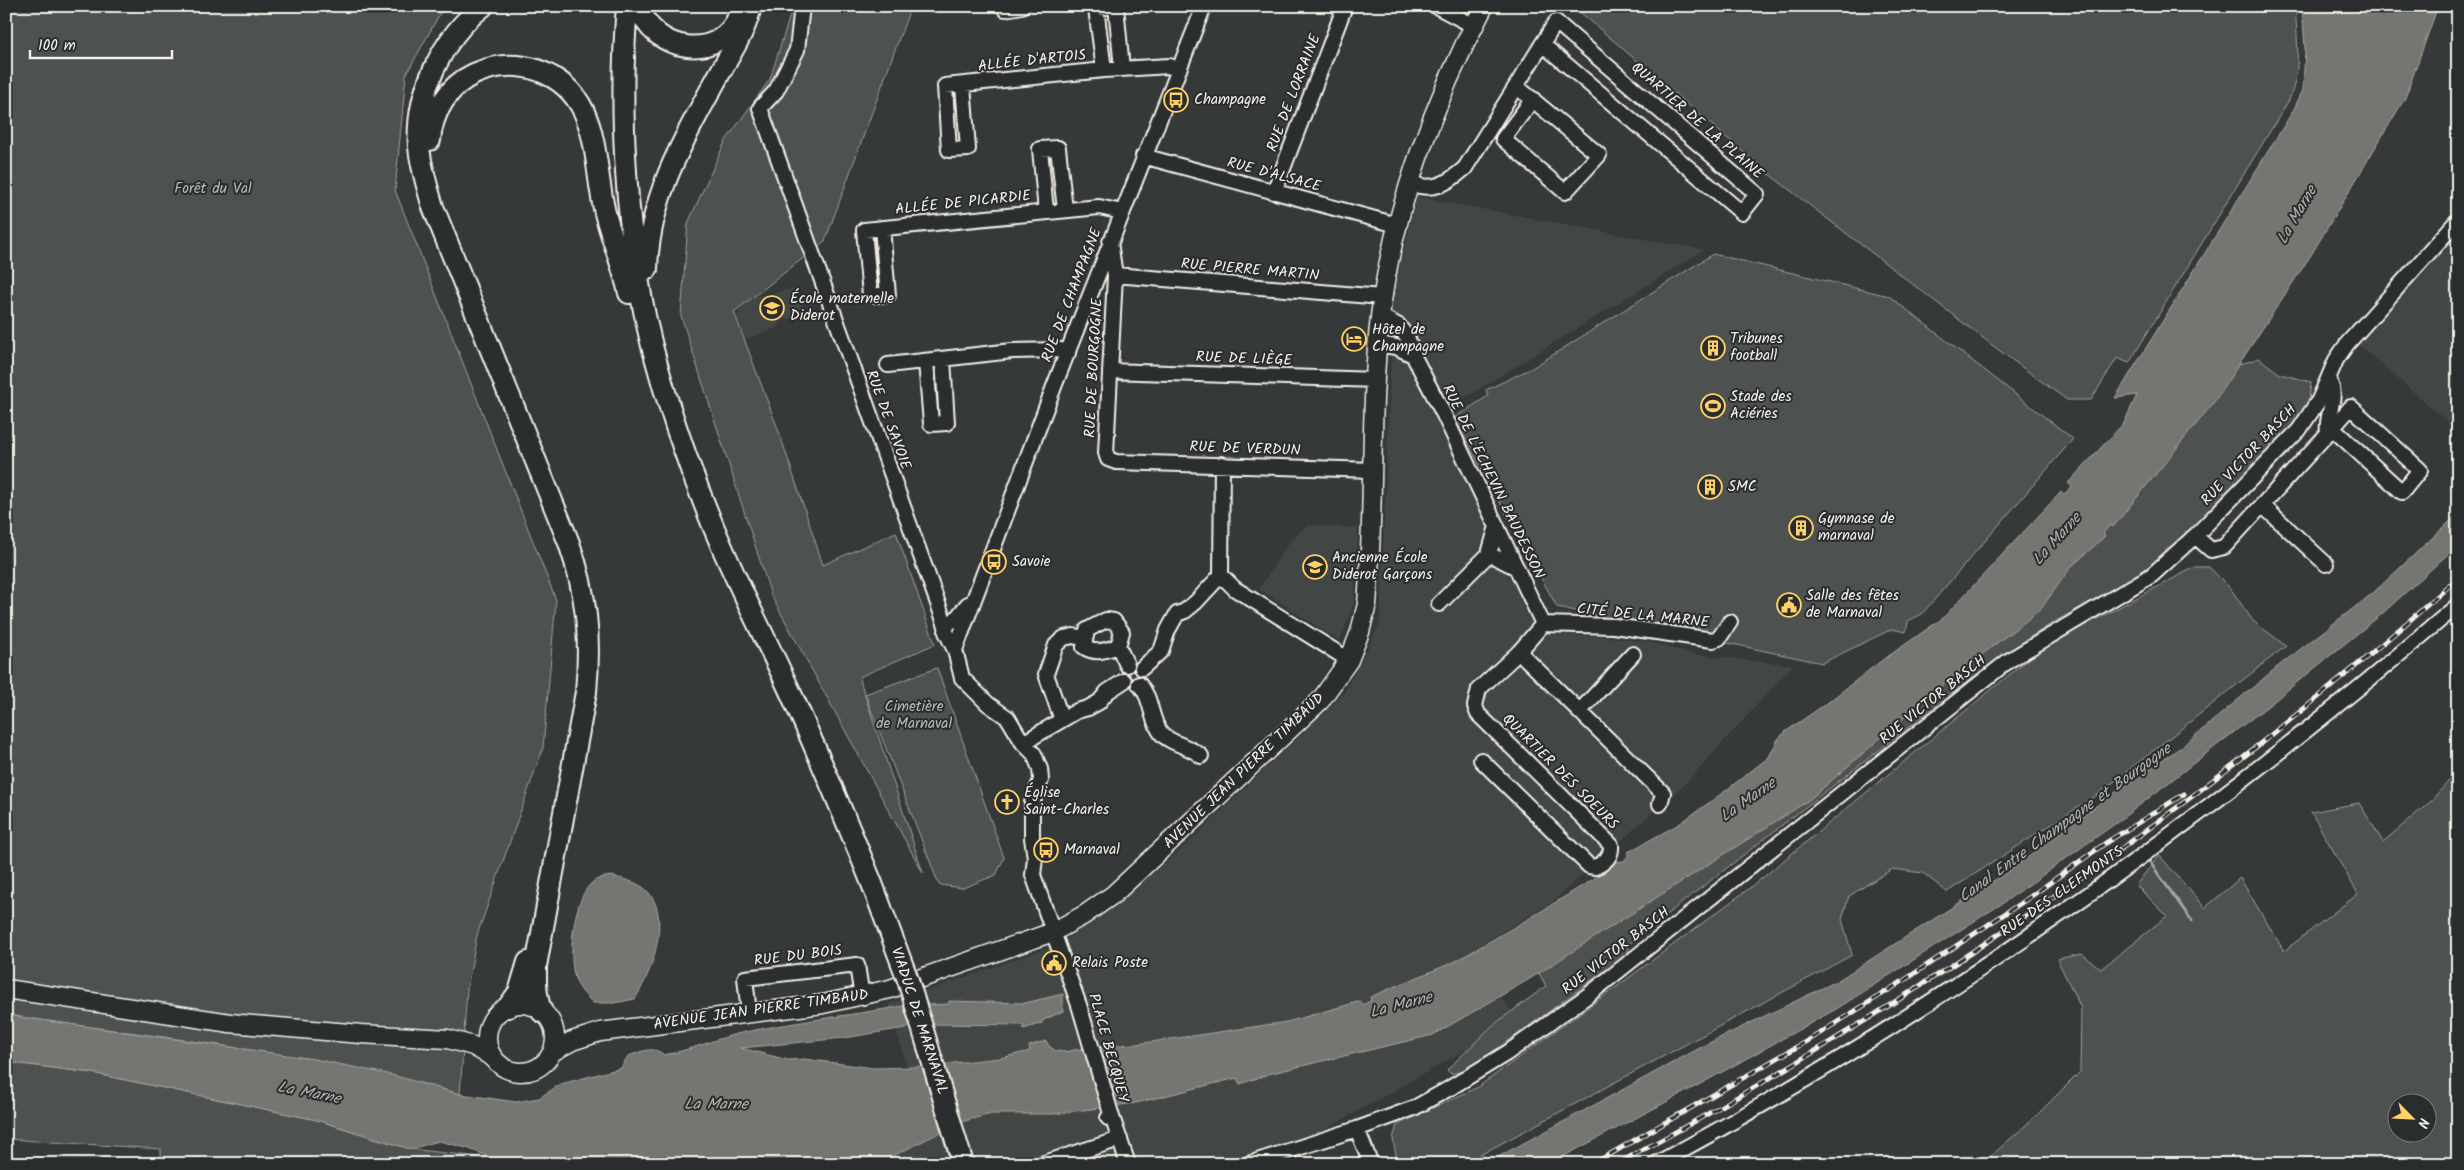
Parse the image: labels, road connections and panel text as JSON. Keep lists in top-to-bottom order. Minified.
{"streets":{"highway":["VIADUC DE MARNAVAL"],"main road":["AVENUE JEAN PIERRE TIMBAUD"],"street":["ALLÉE D'ARTOIS","RUE DE LORRAINE","QUARTIER DE LA PLAINE","RUE D'ALSACE","ALLÉE DE PICARDIE","RUE PIERRE MARTIN","RUE DE CHAMPAGNE","RUE DE LIÈGE","RUE DE BOURGOGNE","RUE DE SAVOIE","RUE DE VERDUN","RUE VICTOR BASCH","RUE DE L'ECHEVIN BAUDESSON","CITÉ DE LA MARNE","QUARTIER DES SOEURS","RUE DES CLEFMONTS","RUE DU BOIS","PLACE BECQUEY"]},"crossings":[["ALLÉE D'ARTOIS","RUE DE CHAMPAGNE"],["RUE DE LORRAINE","RUE D'ALSACE"],["RUE D'ALSACE","RUE DE CHAMPAGNE"],["RUE D'ALSACE","AVENUE JEAN PIERRE TIMBAUD"],["ALLÉE DE PICARDIE","RUE DE CHAMPAGNE"],["RUE PIERRE MARTIN","RUE DE BOURGOGNE"],["RUE PIERRE MARTIN","AVENUE JEAN PIERRE TIMBAUD"],["RUE DE CHAMPAGNE","RUE DE BOURGOGNE"],["RUE DE CHAMPAGNE","RUE DE SAVOIE"],["RUE DE LIÈGE","RUE DE BOURGOGNE"],["RUE DE LIÈGE","AVENUE JEAN PIERRE TIMBAUD"],["RUE DE BOURGOGNE","RUE DE VERDUN"],["RUE DE SAVOIE","AVENUE JEAN PIERRE TIMBAUD"],["RUE DE SAVOIE","PLACE BECQUEY"],["RUE DE VERDUN","AVENUE JEAN PIERRE TIMBAUD"],["RUE DE L'ECHEVIN BAUDESSON","CITÉ DE LA MARNE"],["RUE DE L'ECHEVIN BAUDESSON","AVENUE JEAN PIERRE TIMBAUD"],["RUE DE L'ECHEVIN BAUDESSON","QUARTIER DES SOEURS"],["CITÉ DE LA MARNE","QUARTIER DES SOEURS"],["AVENUE JEAN PIERRE TIMBAUD","RUE DU BOIS"],["AVENUE JEAN PIERRE TIMBAUD","PLACE BECQUEY"]],"water":["La Marne","Canal Entre Champagne et Bourgogne"],"parks":["Forêt du Val","Cimetière de Marnaval"],"places":{"bus stop":["Champagne","Savoie","Marnaval"],"school or university":["École maternelle Diderot","Ancienne École Diderot Garçons"],"hotel":["Hôtel de Champagne"],"building":["Tribunes football","SMC","Gymnase de marnaval"],"sports":["Stade des Aciéries"],"public building":["Salle des fêtes de Marnaval","Relais Poste"],"church":["Église Saint-Charles"]},"scale_bar":"100 m","north":"bottom right"}
